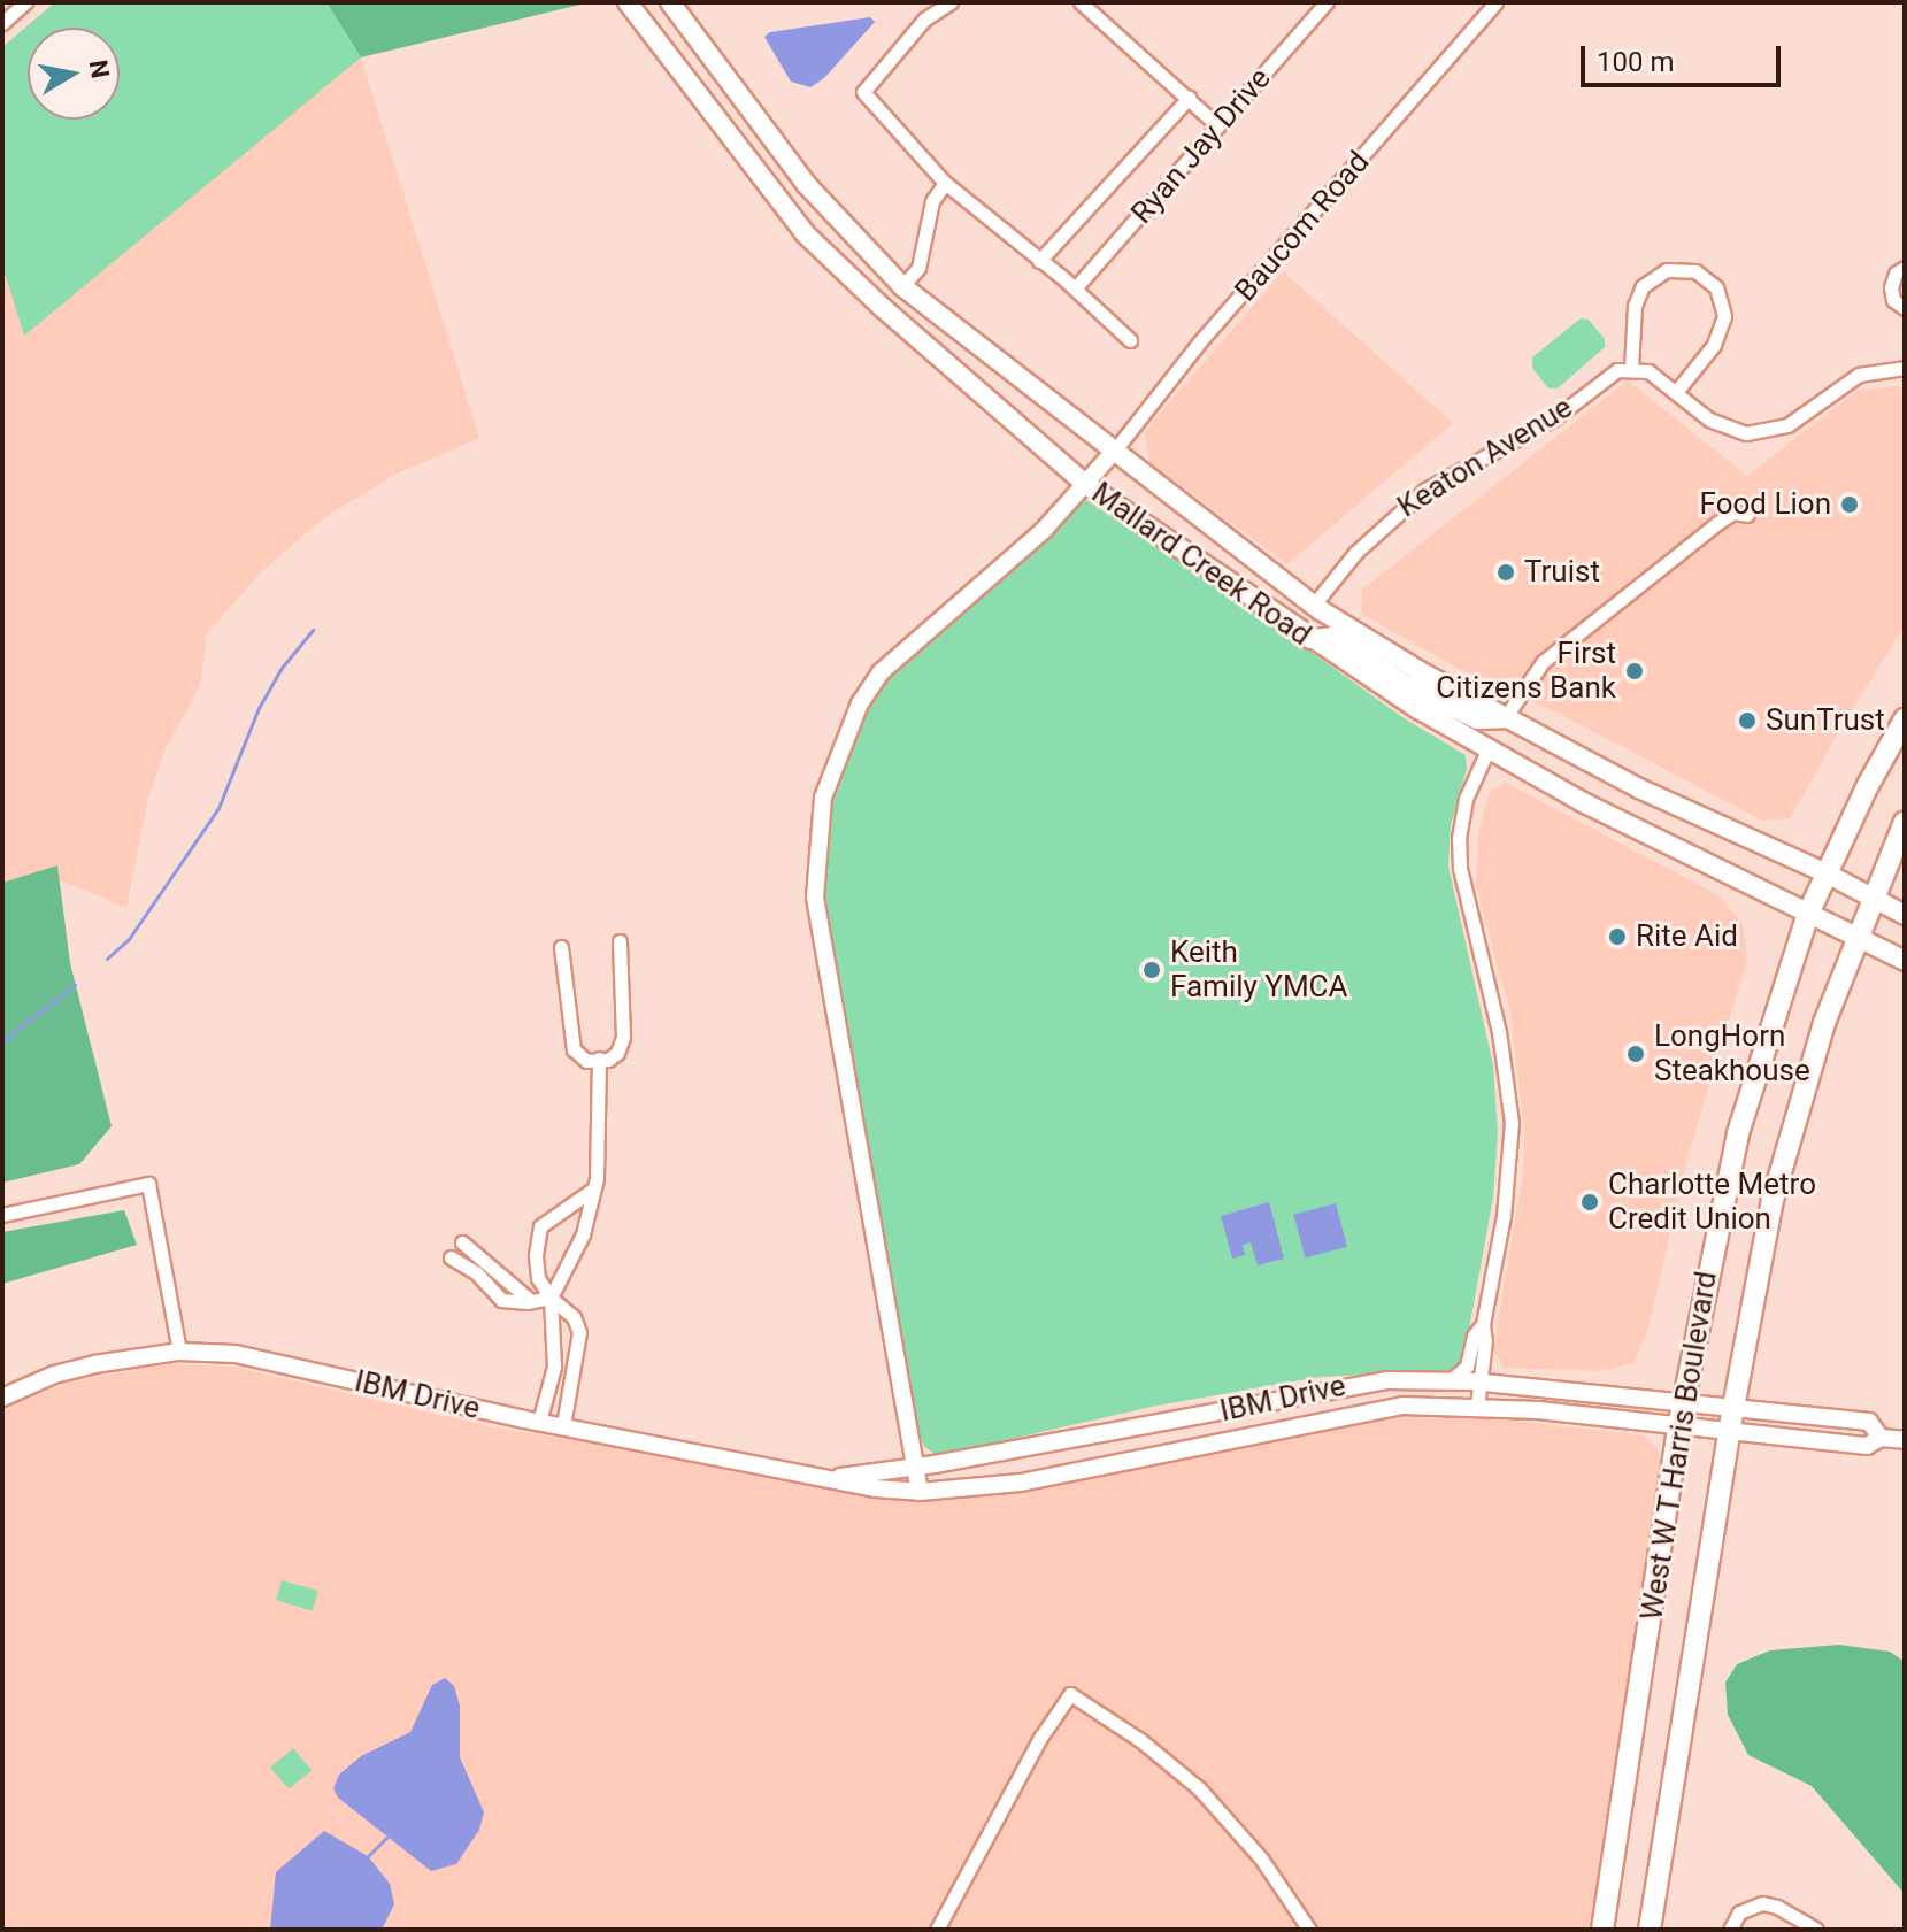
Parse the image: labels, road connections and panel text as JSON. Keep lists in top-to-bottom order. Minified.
{"streets":{"main road":["Mallard Creek Road","West W T Harris Boulevard"],"street":["Ryan Jay Drive","Baucom Road","Keaton Avenue","IBM Drive"]},"crossings":[["Baucom Road","Mallard Creek Road"],["Keaton Avenue","Mallard Creek Road"],["Mallard Creek Road","West W T Harris Boulevard"],["IBM Drive","West W T Harris Boulevard"]],"places":["Food Lion","Truist","First Citizens Bank","SunTrust","Rite Aid","Keith Family YMCA","LongHorn Steakhouse","Charlotte Metro Credit Union"],"scale_bar":"100 m","north":"right"}
